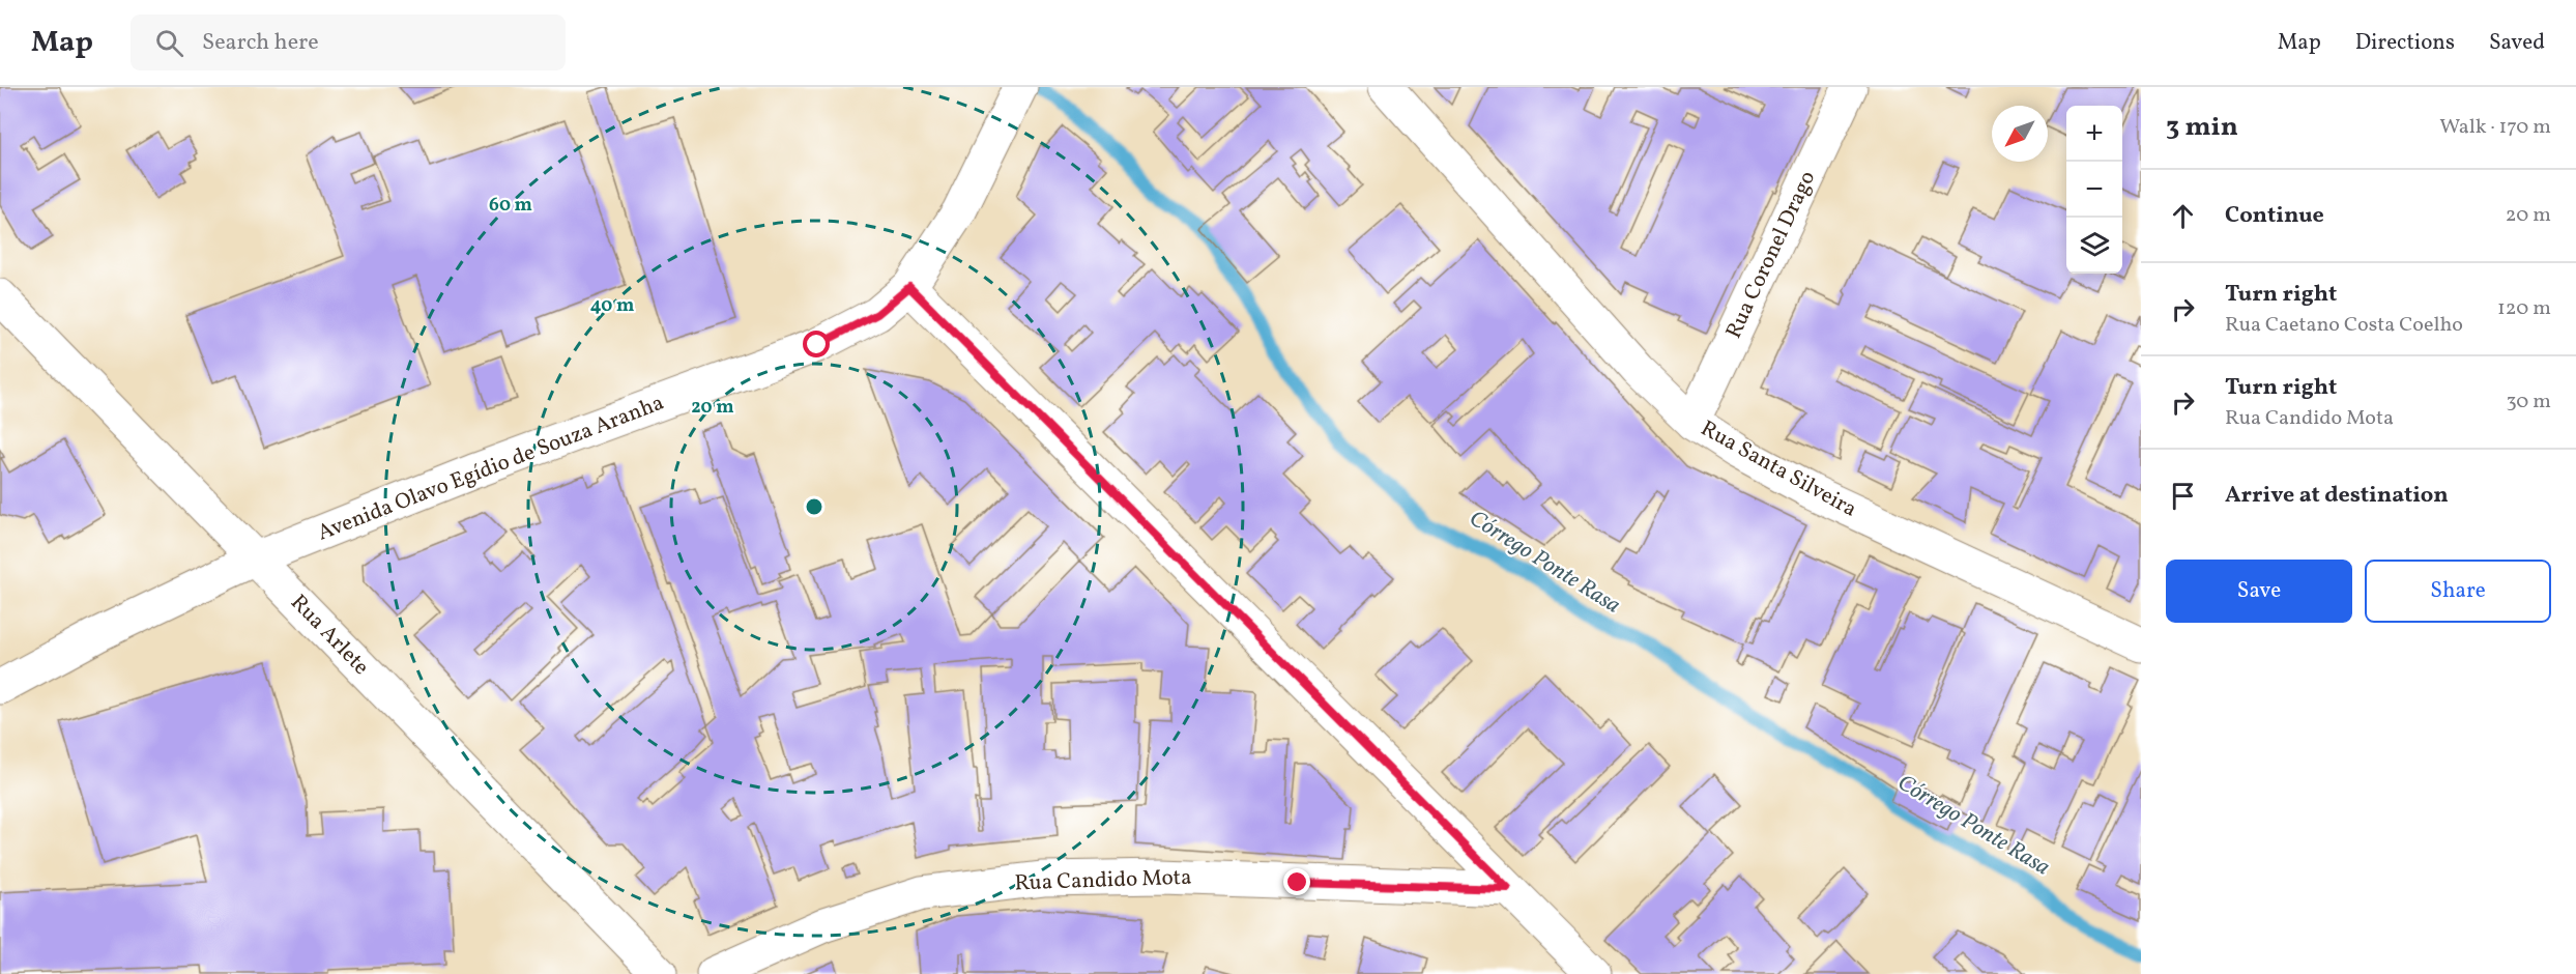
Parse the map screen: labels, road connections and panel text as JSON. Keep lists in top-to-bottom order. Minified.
{"streets":{"street":["Rua Coronel Drago","Avenida Olavo Egídio de Souza Aranha","Rua Santa Silveira","Rua Arlete","Rua Candido Mota"]},"crossings":[["Rua Coronel Drago","Rua Santa Silveira"],["Avenida Olavo Egídio de Souza Aranha","Rua Arlete"]],"water":["Córrego Ponte Rasa"],"north":"bottom left","page":{"header":"Map","search":"Search here","nav":["Map","Directions","Saved"],"heading":["3 min","Walk · 170 m"],"map_buttons":["+","−"],"list":[["Continue","20 m"],["Turn right","Rua Caetano Costa Coelho","120 m"],["Turn right","Rua Candido Mota","30 m"],"Arrive at destination"],"buttons":["Save","Share"]},"rings":["60 m","40 m","20 m"]}
